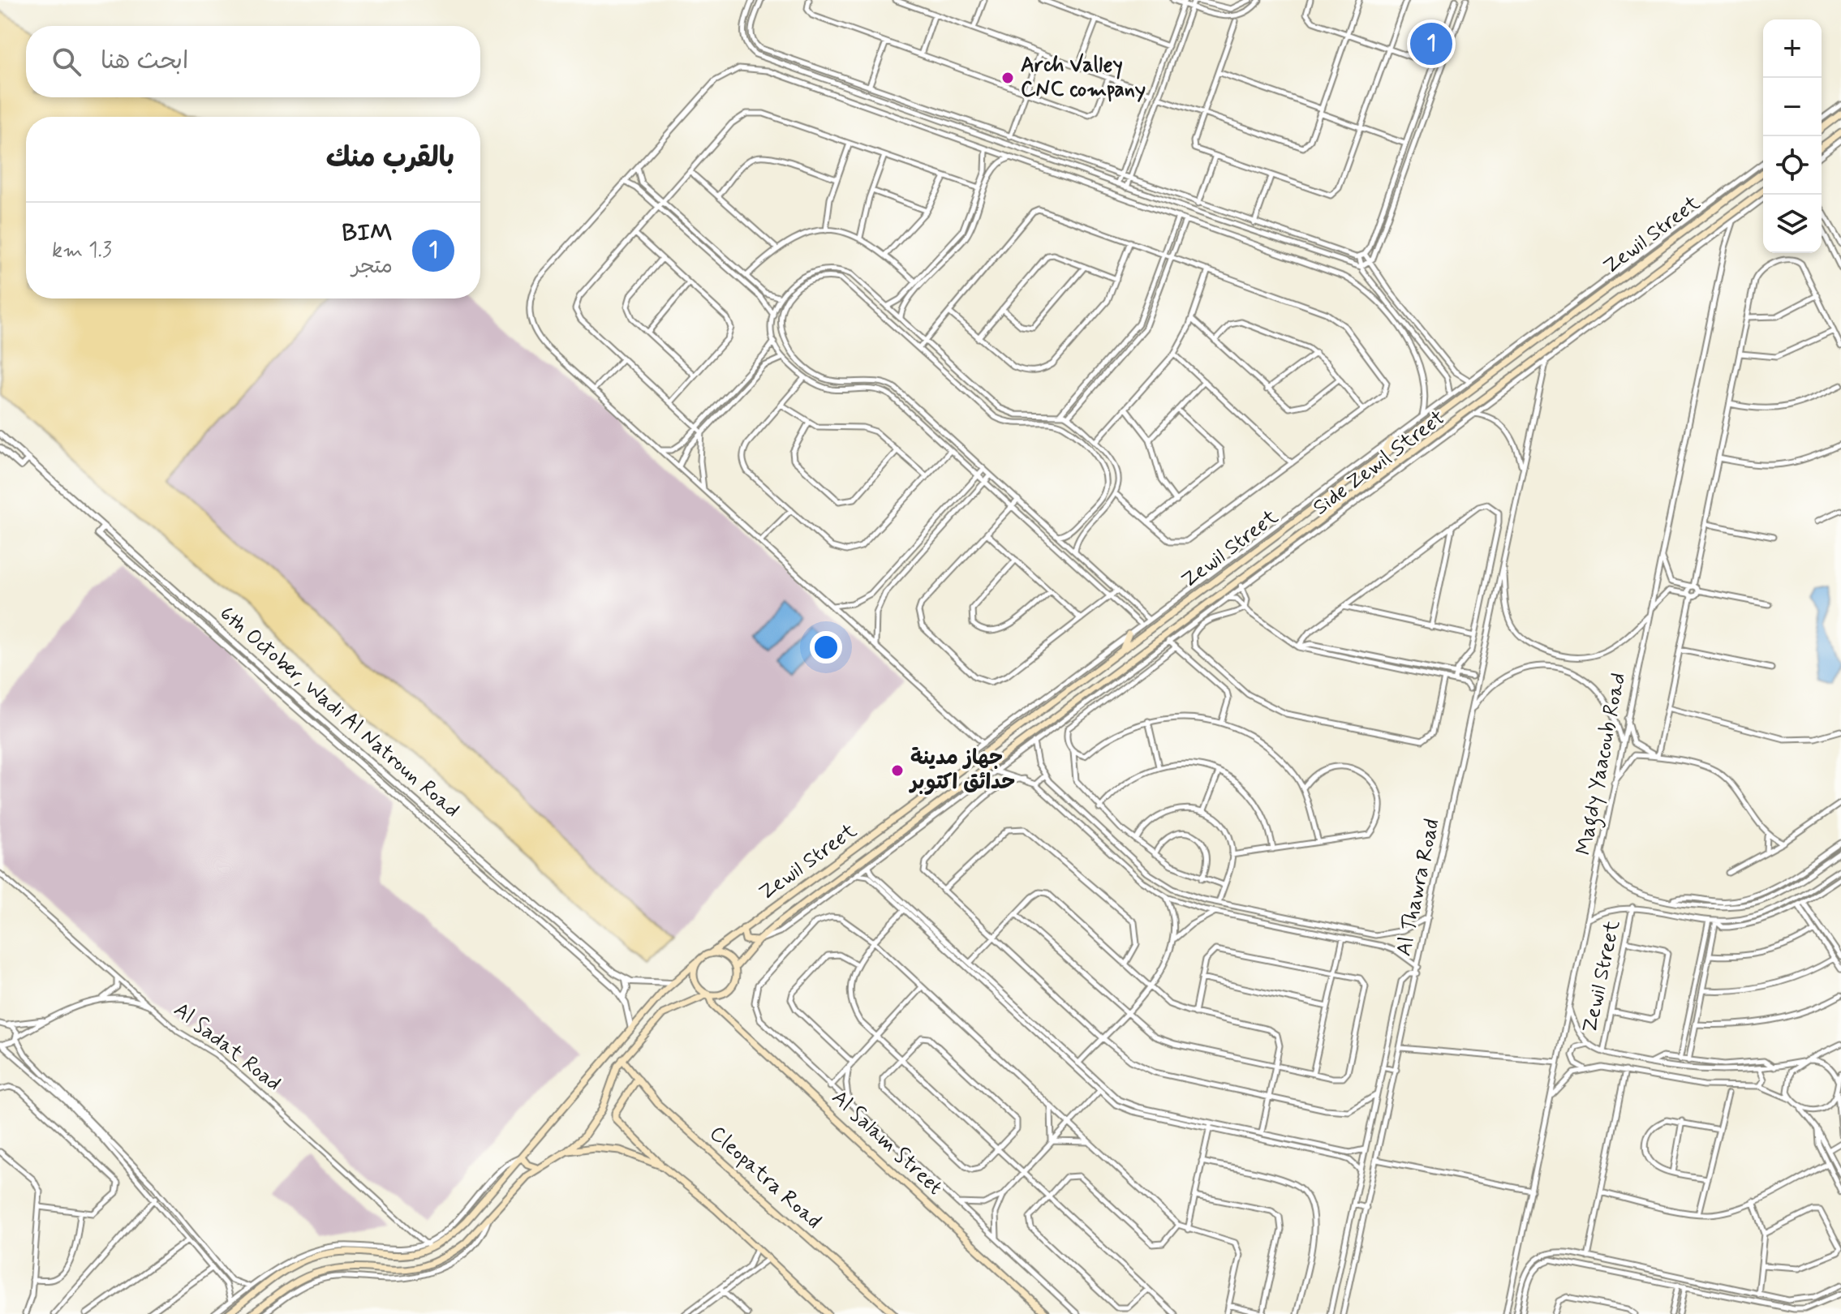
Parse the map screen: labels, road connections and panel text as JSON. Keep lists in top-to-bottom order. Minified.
{"streets":{"main road":["Zewil Street","Al Salam Street","Cleopatra Road"],"street":["Side Zewil Street","6th October, Wadi Al Natroun Road","Magdy Yaacoub Road","Al Thawra Road","Al Sadat Road"]},"crossings":[["Zewil Street","Side Zewil Street"],["Zewil Street","Al Salam Street"],["Side Zewil Street","Magdy Yaacoub Road"],["Side Zewil Street","Al Thawra Road"]],"places":["Arch Valley CNC company","جهاز مدينة حدائق اكتوبر"],"page":{"map_buttons":["+","−"],"pins":"1","search":"ابحث هنا","heading":"بالقرب منك","list":[{"mark":"1","name":"BIM","note":"متجر","value":"1.3 km"}]}}
